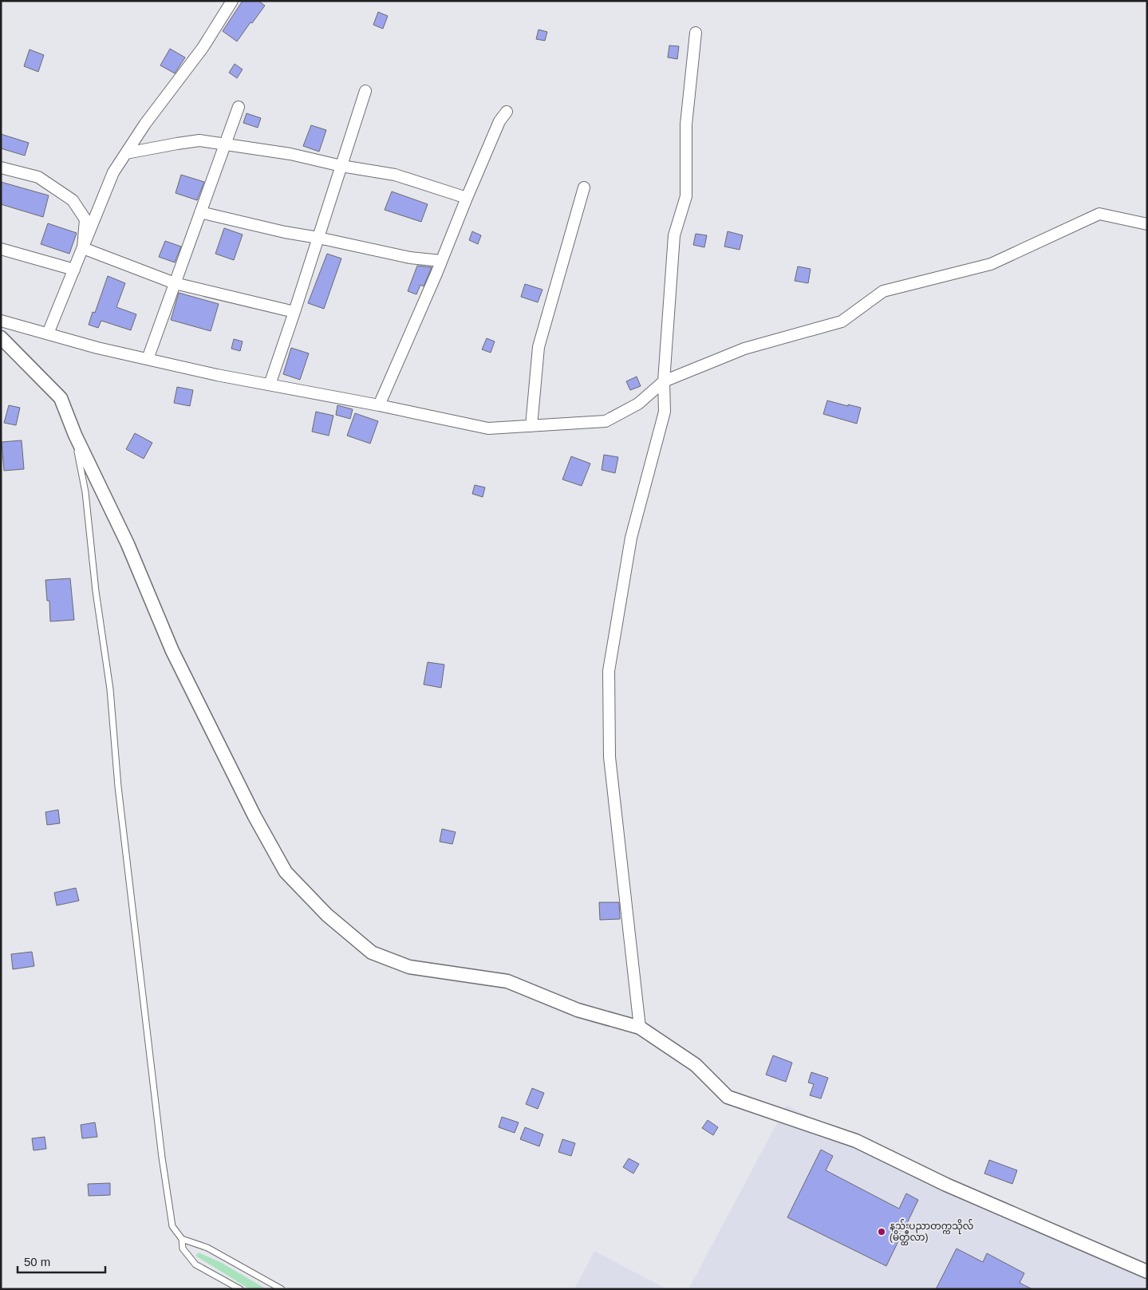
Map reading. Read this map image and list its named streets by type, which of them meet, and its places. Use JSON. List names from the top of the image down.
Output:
{
  "places": ["နည်းပညာတက္ကသိုလ် (မိတ္ထီလာ)"],
  "scale_bar": "50 m"
}
